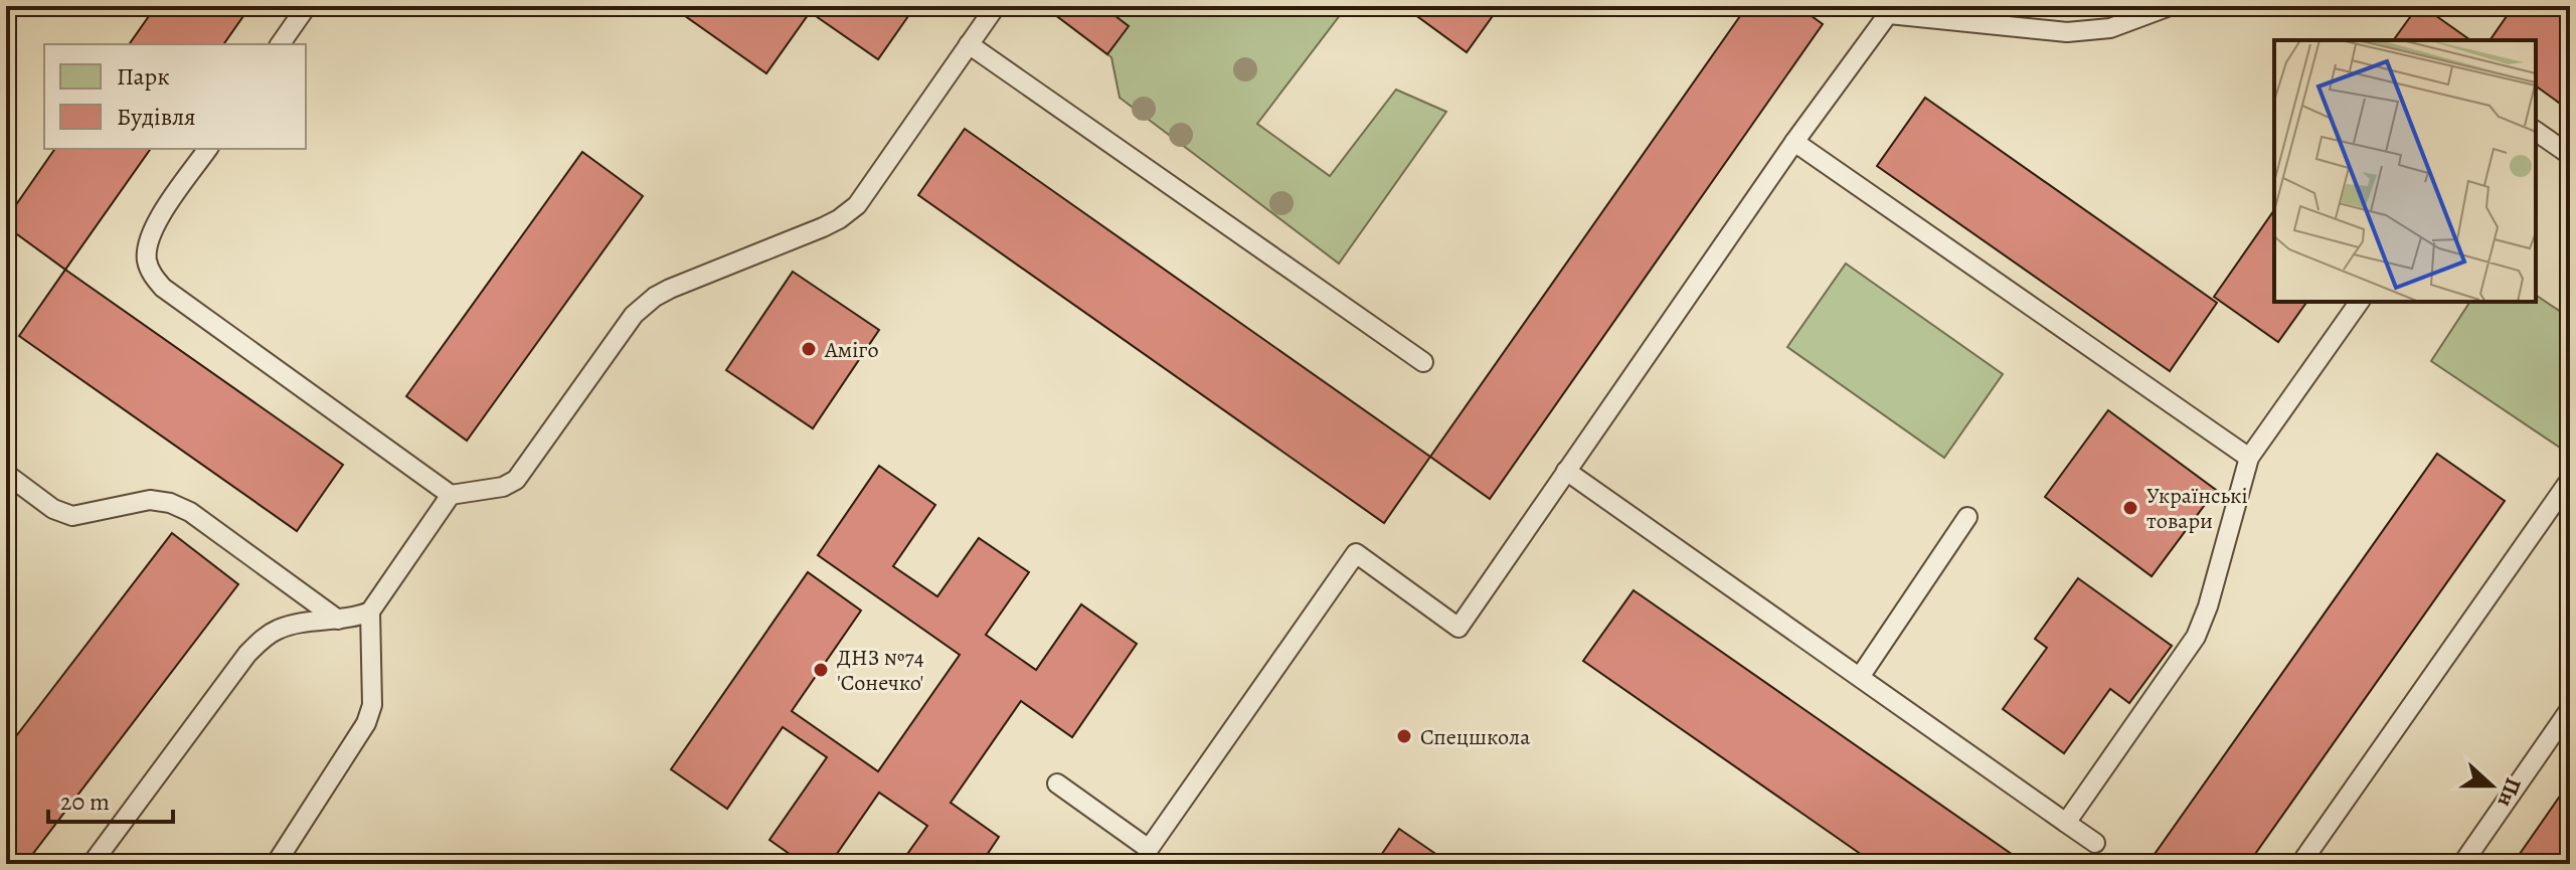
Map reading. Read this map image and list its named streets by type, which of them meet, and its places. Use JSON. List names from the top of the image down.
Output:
{
  "places": [
    "Аміго",
    "Українські товари",
    "ДНЗ №74 'Сонечко'",
    "Спецшкола"
  ],
  "legend": ["Парк", "Будівля"],
  "scale_bar": "20 m",
  "north": "right"
}
